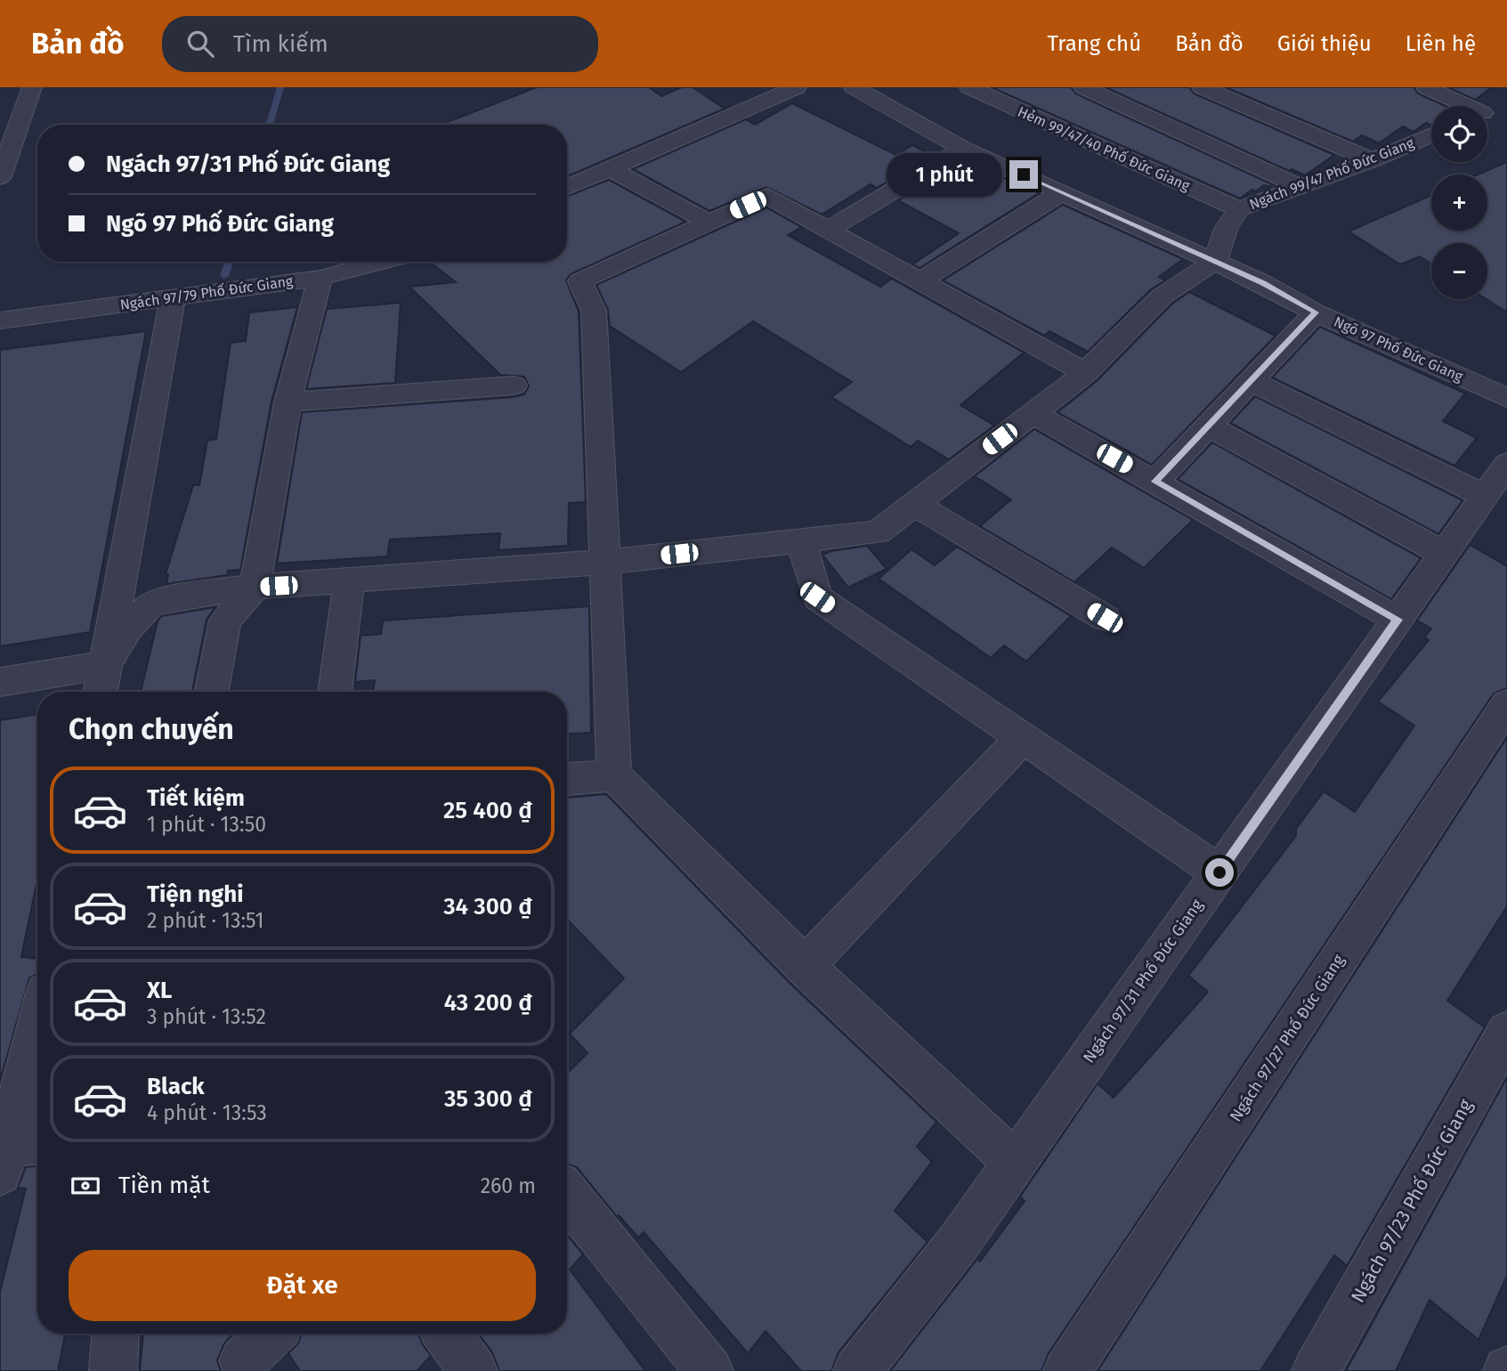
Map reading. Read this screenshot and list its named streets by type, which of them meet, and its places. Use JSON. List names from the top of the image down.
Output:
{
  "streets": {
    "street": [
      "Hẻm 99/47/40 Phố Đức Giang",
      "Ngách 99/47 Phố Đức Giang",
      "Ngách 97/79 Phố Đức Giang",
      "Ngõ 97 Phố Đức Giang",
      "Ngách 97/31 Phố Đức Giang",
      "Ngách 97/27 Phố Đức Giang",
      "Ngách 97/23 Phố Đức Giang"
    ]
  },
  "crossings": [
    ["Hẻm 99/47/40 Phố Đức Giang", "Ngách 99/47 Phố Đức Giang"],
    ["Ngách 99/47 Phố Đức Giang", "Ngõ 97 Phố Đức Giang"]
  ],
  "page": {
    "header": "Bản đồ",
    "search": "Tìm kiếm",
    "nav": [
      "Trang chủ",
      "Bản đồ",
      "Giới thiệu",
      "Liên hệ"
    ],
    "map_buttons": ["+", "−"],
    "banner": ["Ngách 97/31 Phố Đức Giang", "Ngõ 97 Phố Đức Giang"],
    "bubble": "1 phút",
    "heading": "Chọn chuyến",
    "list": [
      {
        "name": "Tiết kiệm",
        "note": "1 phút · 13:50",
        "value": "25 400 ₫"
      },
      {
        "name": "Tiện nghi",
        "note": "2 phút · 13:51",
        "value": "34 300 ₫"
      },
      {
        "name": "XL",
        "note": "3 phút · 13:52",
        "value": "43 200 ₫"
      },
      {
        "name": "Black",
        "note": "4 phút · 13:53",
        "value": "35 300 ₫"
      }
    ],
    "pay": ["Tiền mặt", "260 m"],
    "buttons": "Đặt xe"
  }
}
